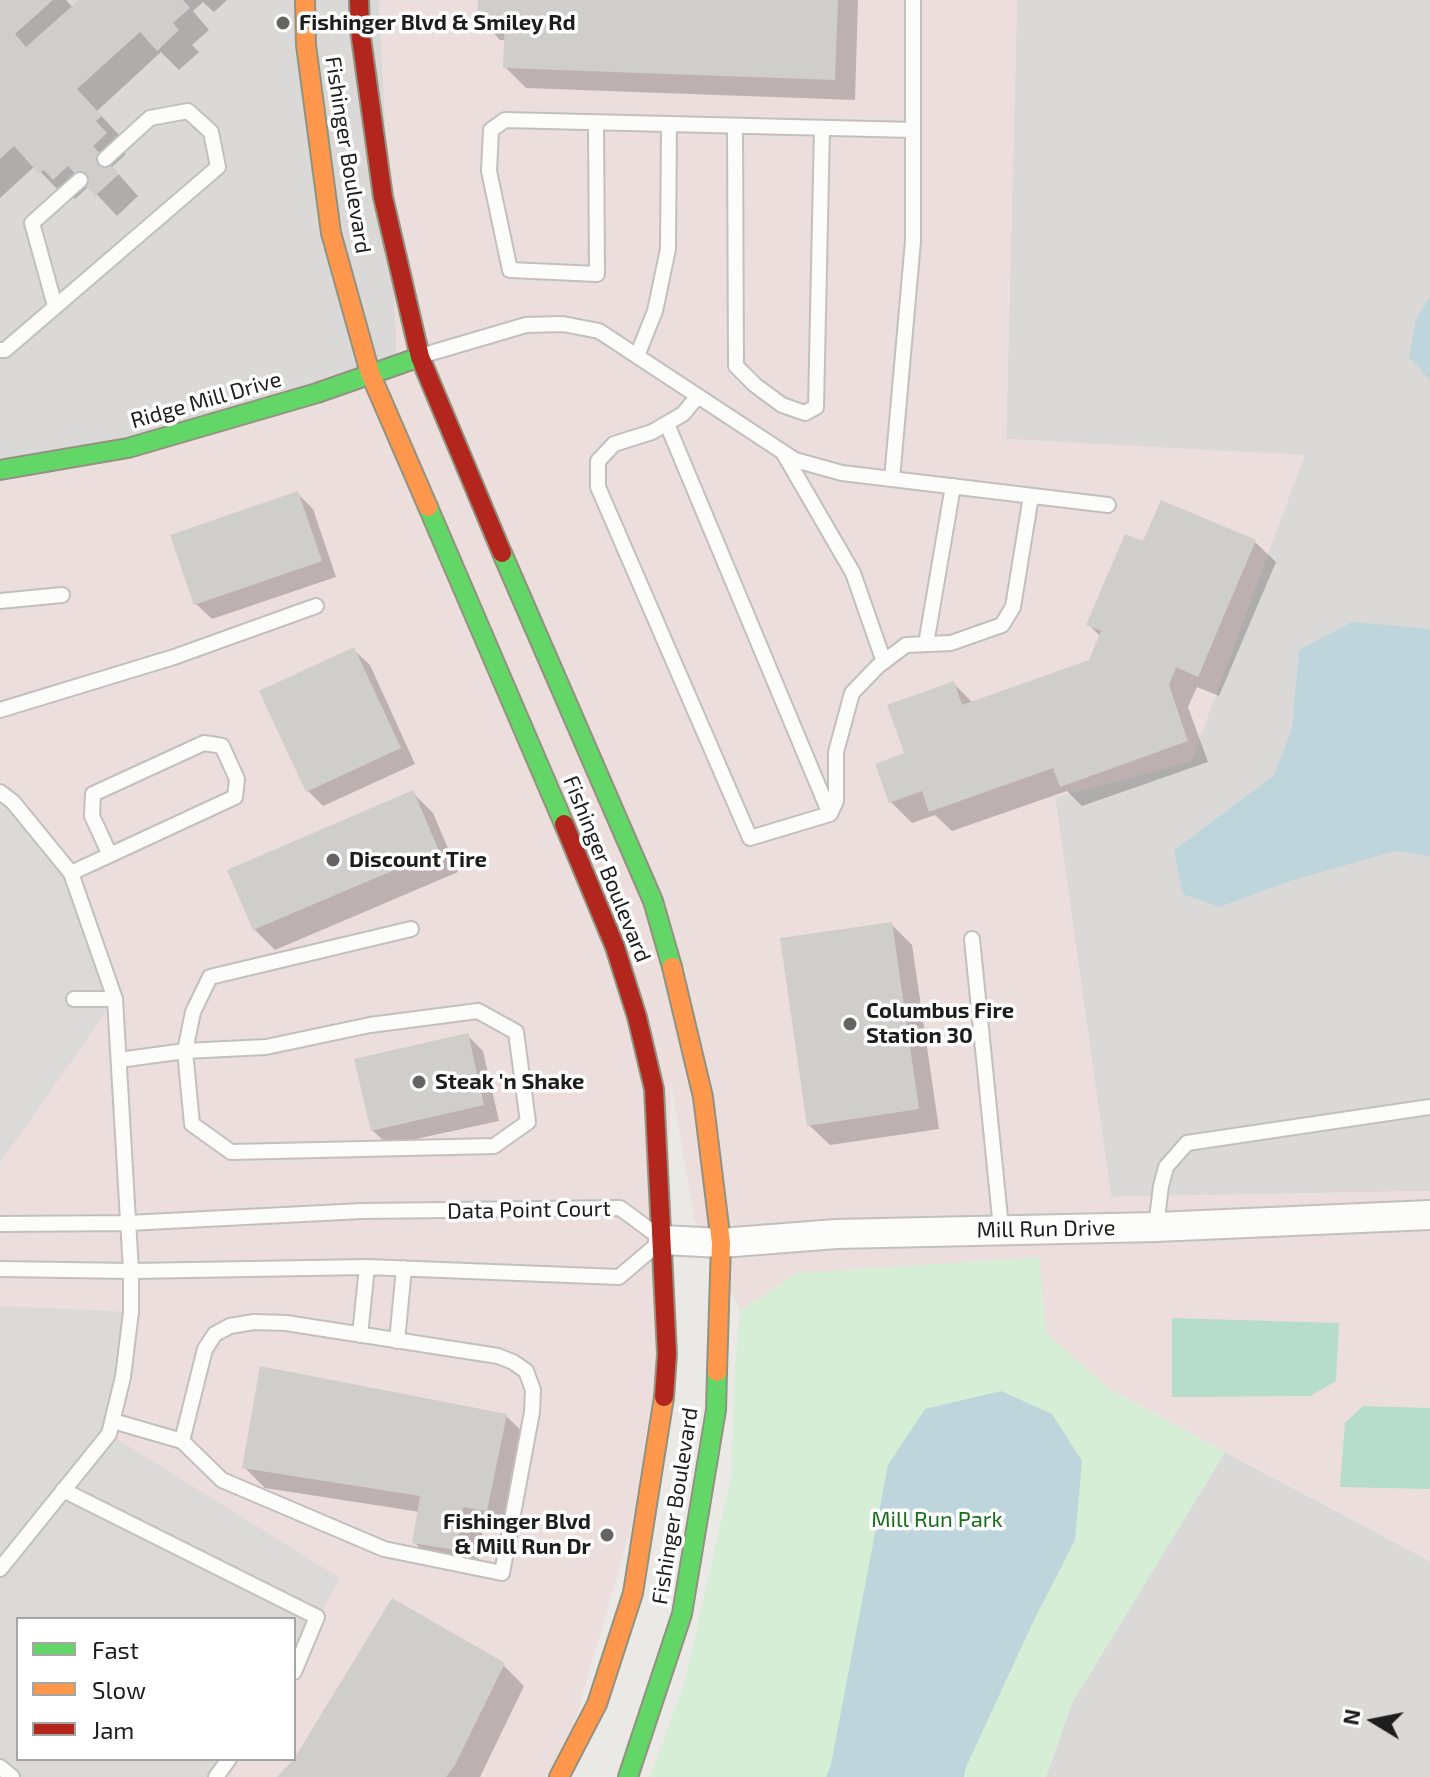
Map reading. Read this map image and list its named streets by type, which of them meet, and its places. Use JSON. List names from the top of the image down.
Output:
{
  "streets": {
    "main road": ["Fishinger Boulevard", "Ridge Mill Drive"],
    "street": ["Mill Run Drive"],
    "lane": ["Data Point Court"]
  },
  "crossings": [
    ["Fishinger Boulevard", "Ridge Mill Drive"],
    ["Fishinger Boulevard", "Data Point Court"],
    ["Fishinger Boulevard", "Mill Run Drive"],
    ["Data Point Court", "Mill Run Drive"]
  ],
  "parks": ["Mill Run Park"],
  "places": [
    "Fishinger Blvd & Smiley Rd",
    "Discount Tire",
    "Columbus Fire Station 30",
    "Steak 'n Shake",
    "Fishinger Blvd & Mill Run Dr"
  ],
  "legend": ["Fast", "Slow", "Jam"],
  "north": "left"
}
